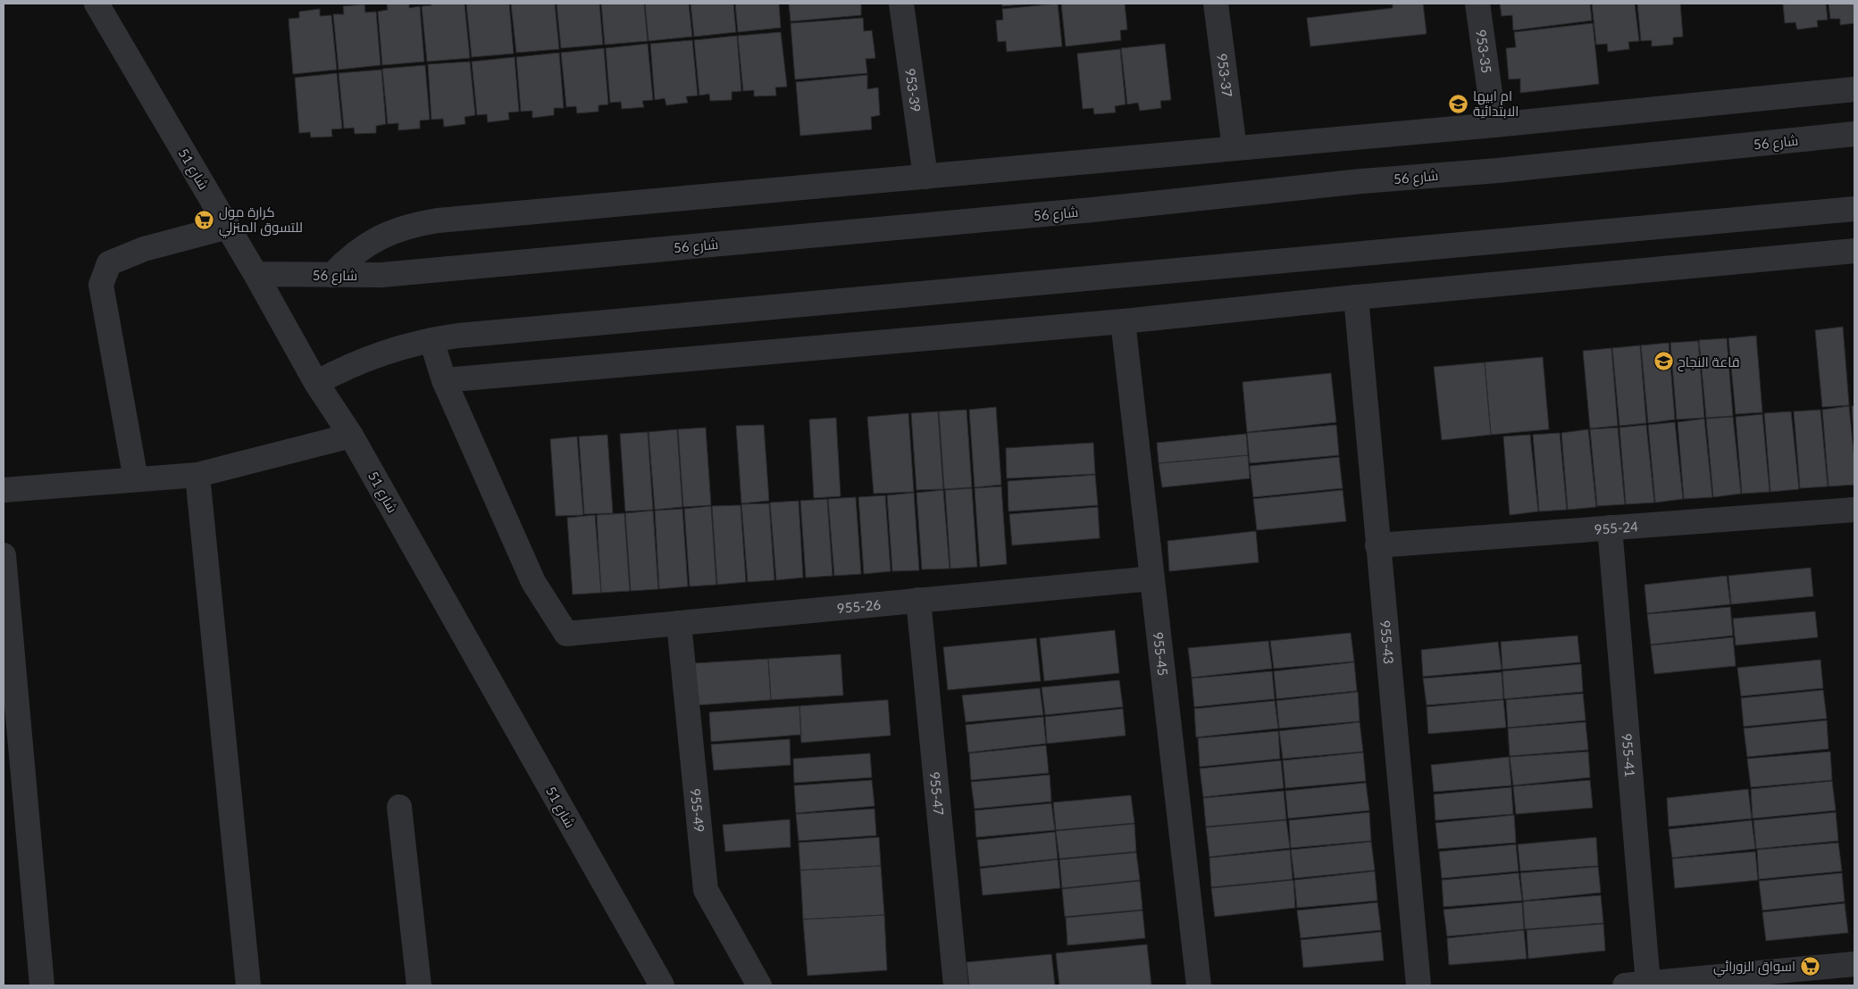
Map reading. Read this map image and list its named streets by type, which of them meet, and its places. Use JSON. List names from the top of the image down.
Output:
{
  "streets": {
    "street": [
      "953-35",
      "953-37",
      "953-39",
      "شارع 56",
      "شارع 51",
      "955-24",
      "955-26",
      "955-43",
      "955-45",
      "955-41",
      "955-47",
      "955-49"
    ]
  },
  "crossings": [
    ["شارع 56", "شارع 51"],
    ["955-24", "955-43"],
    ["955-24", "955-41"],
    ["955-26", "955-45"],
    ["955-26", "955-47"],
    ["955-26", "955-49"]
  ],
  "places": {
    "school or university": ["ام ابيها الابتدائية", "قاعة النجاح"],
    "supermarket": ["كرارة مول للتسوق المنزلي", "اسواق الزورائي"]
  }
}
